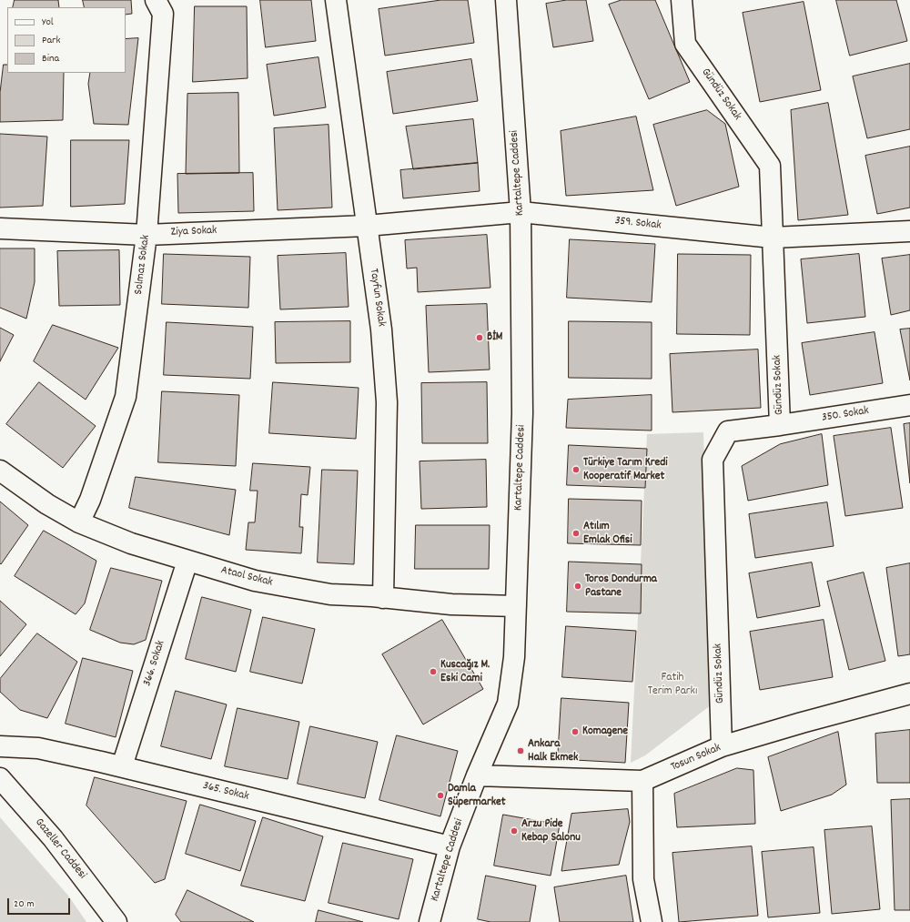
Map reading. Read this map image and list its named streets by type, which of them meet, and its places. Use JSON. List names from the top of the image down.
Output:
{
  "streets": {
    "street": [
      "Gündüz Sokak",
      "Kartaltepe Caddesi",
      "359. Sokak",
      "Ziya Sokak",
      "Solmaz Sokak",
      "Tayfun Sokak",
      "350. Sokak",
      "Ataol Sokak",
      "366. Sokak",
      "Tosun Sokak",
      "365. Sokak",
      "Gazeller Caddesi"
    ]
  },
  "crossings": [
    ["Gündüz Sokak", "359. Sokak"],
    ["Gündüz Sokak", "350. Sokak"],
    ["Gündüz Sokak", "Tosun Sokak"],
    ["Kartaltepe Caddesi", "359. Sokak"],
    ["Kartaltepe Caddesi", "Ataol Sokak"],
    ["Kartaltepe Caddesi", "Tosun Sokak"],
    ["Kartaltepe Caddesi", "365. Sokak"],
    ["359. Sokak", "Ziya Sokak"],
    ["359. Sokak", "Tayfun Sokak"],
    ["Ziya Sokak", "Solmaz Sokak"],
    ["Ziya Sokak", "Tayfun Sokak"],
    ["Solmaz Sokak", "Ataol Sokak"],
    ["Tayfun Sokak", "Ataol Sokak"],
    ["Ataol Sokak", "366. Sokak"],
    ["366. Sokak", "365. Sokak"]
  ],
  "parks": ["Fatih Terim Parkı"],
  "places": [
    "BİM",
    "Türkiye Tarım Kredi Kooperatif Market",
    "Atılım Emlak Ofisi",
    "Toros Dondurma Pastane",
    "Kuscağız M. Eski Cami",
    "Komagene",
    "Ankara Halk Ekmek",
    "Damla Süpermarket",
    "Arzu Pide Kebap Salonu"
  ],
  "legend": ["Yol", "Park", "Bina"],
  "scale_bar": "20 m"
}
